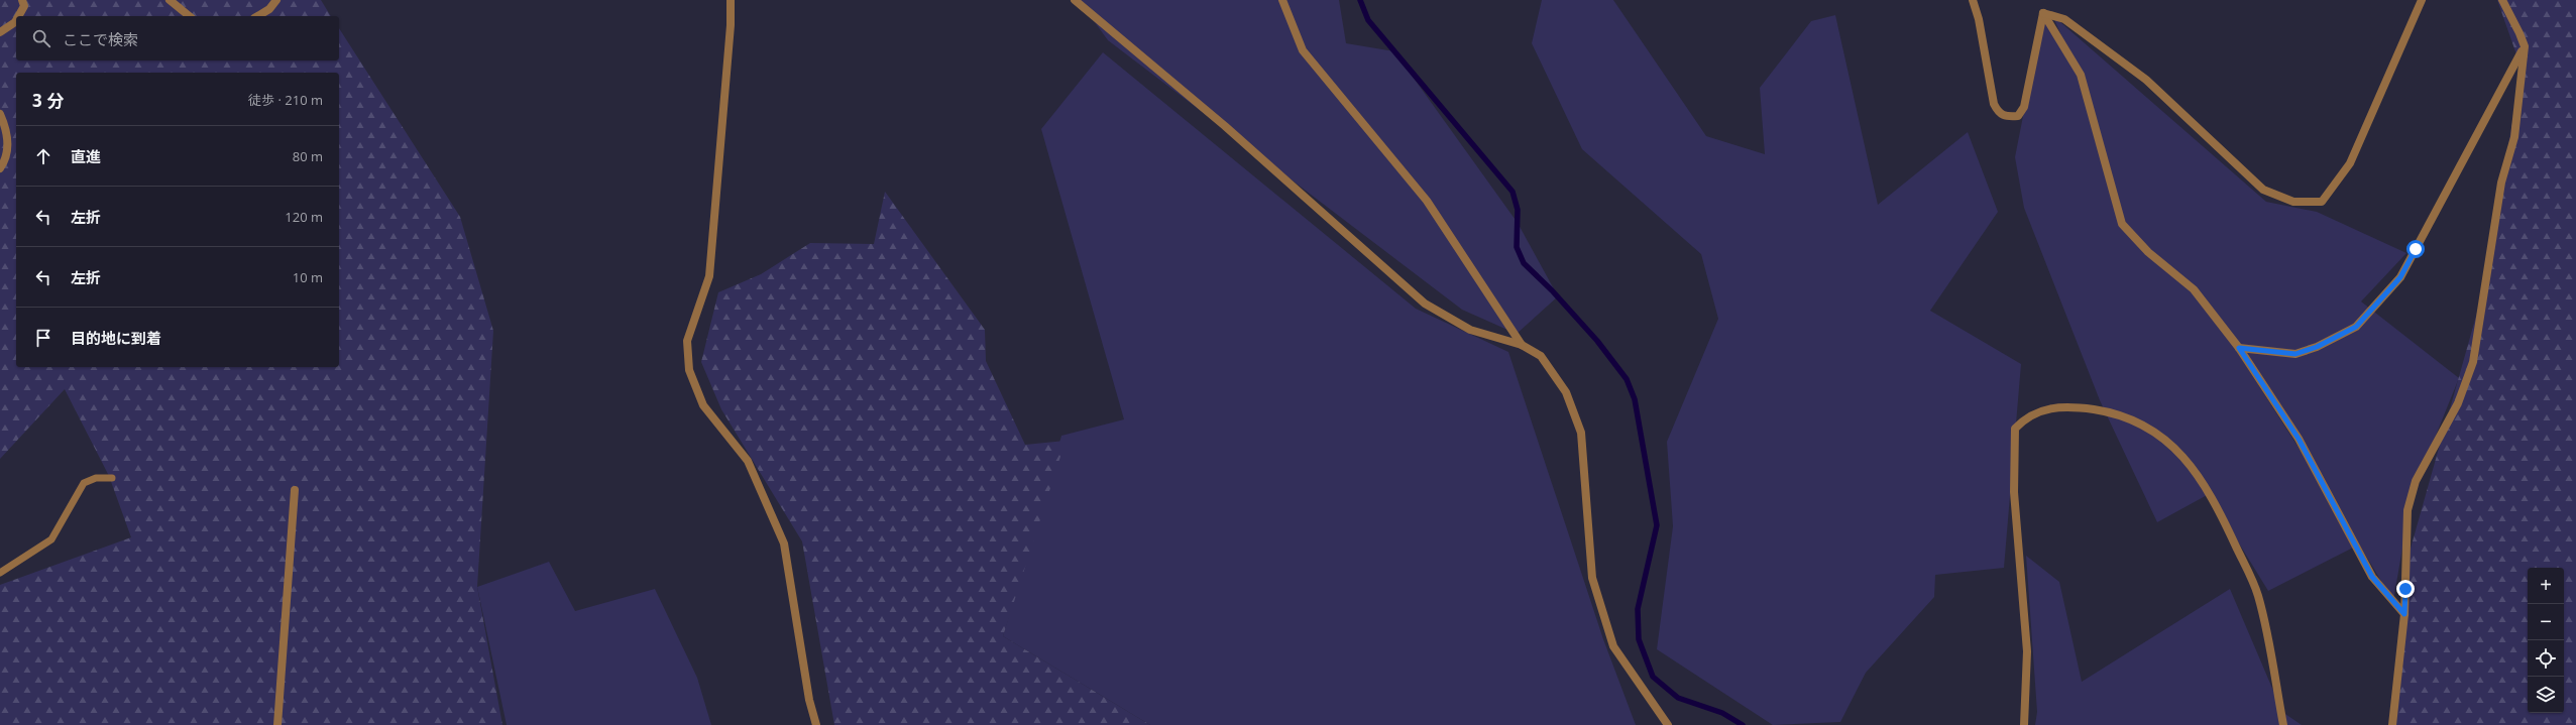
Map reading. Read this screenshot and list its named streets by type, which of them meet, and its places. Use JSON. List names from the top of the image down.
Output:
{
  "page": {
    "search": "ここで検索",
    "heading": ["3 分", "徒歩 · 210 m"],
    "list": [
      ["直進", "80 m"],
      ["左折", "120 m"],
      ["左折", "10 m"],
      "目的地に到着"
    ],
    "map_buttons": ["+", "−"]
  }
}
